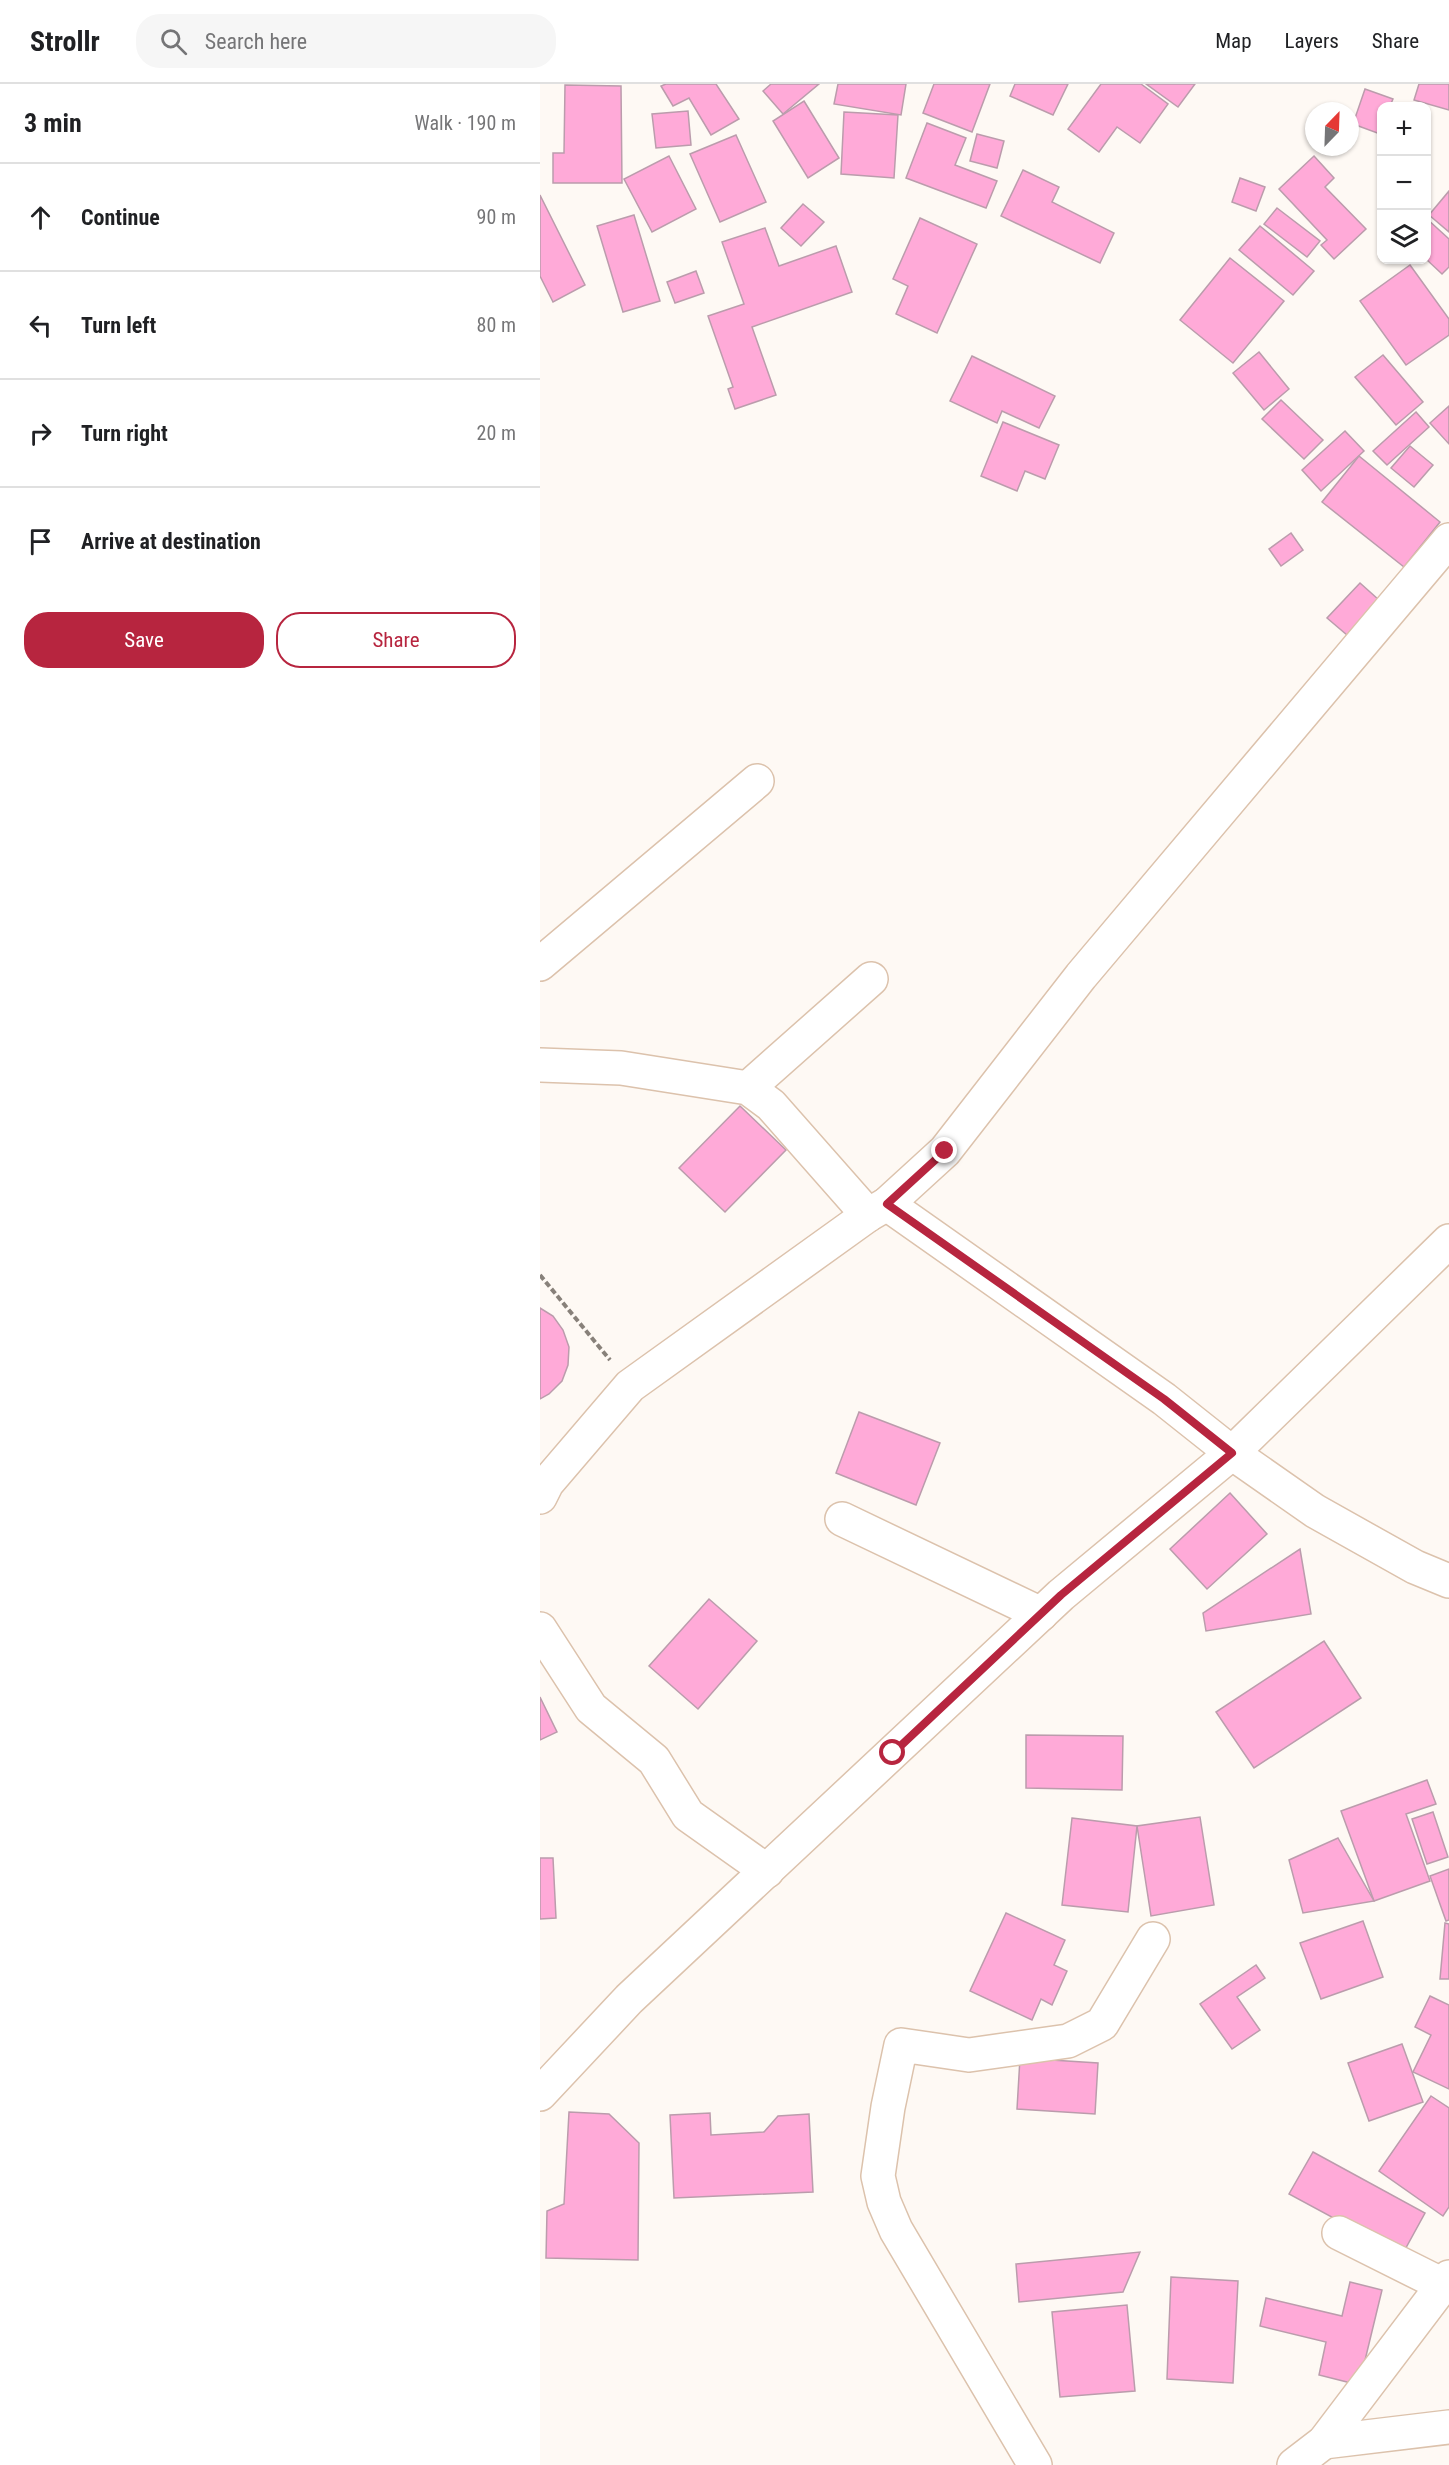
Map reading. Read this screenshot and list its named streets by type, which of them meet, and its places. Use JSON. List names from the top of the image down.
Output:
{
  "north": "top right",
  "page": {
    "header": "Strollr",
    "search": "Search here",
    "nav": ["Map", "Layers", "Share"],
    "heading": ["3 min", "Walk · 190 m"],
    "map_buttons": ["+", "−"],
    "list": [
      ["Continue", "90 m"],
      ["Turn left", "80 m"],
      ["Turn right", "20 m"],
      "Arrive at destination"
    ],
    "buttons": ["Save", "Share"]
  }
}
